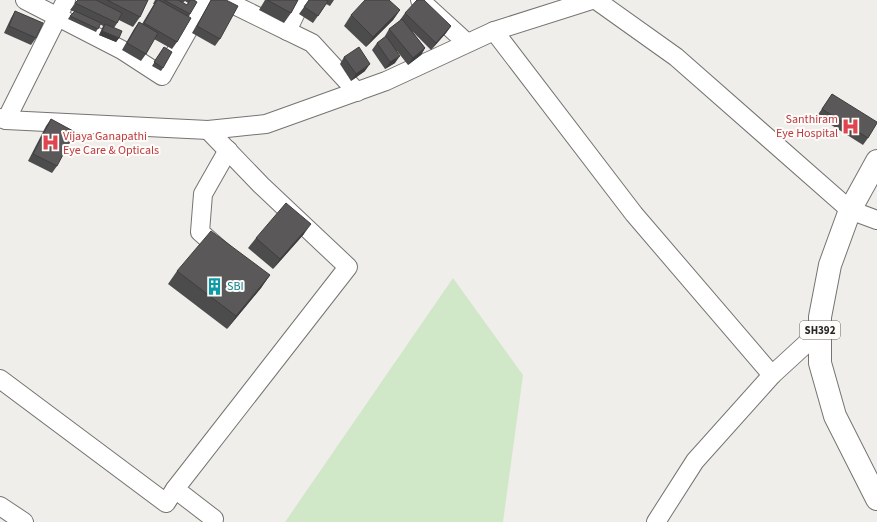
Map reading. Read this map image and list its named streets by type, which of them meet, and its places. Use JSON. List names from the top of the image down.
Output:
{
  "streets": {
    "main road": ["SH392"]
  },
  "places": {
    "hospital": ["Santhiram Eye Hospital", "Vijaya Ganapathi Eye Care & Opticals"],
    "building": ["SBI"]
  }
}
